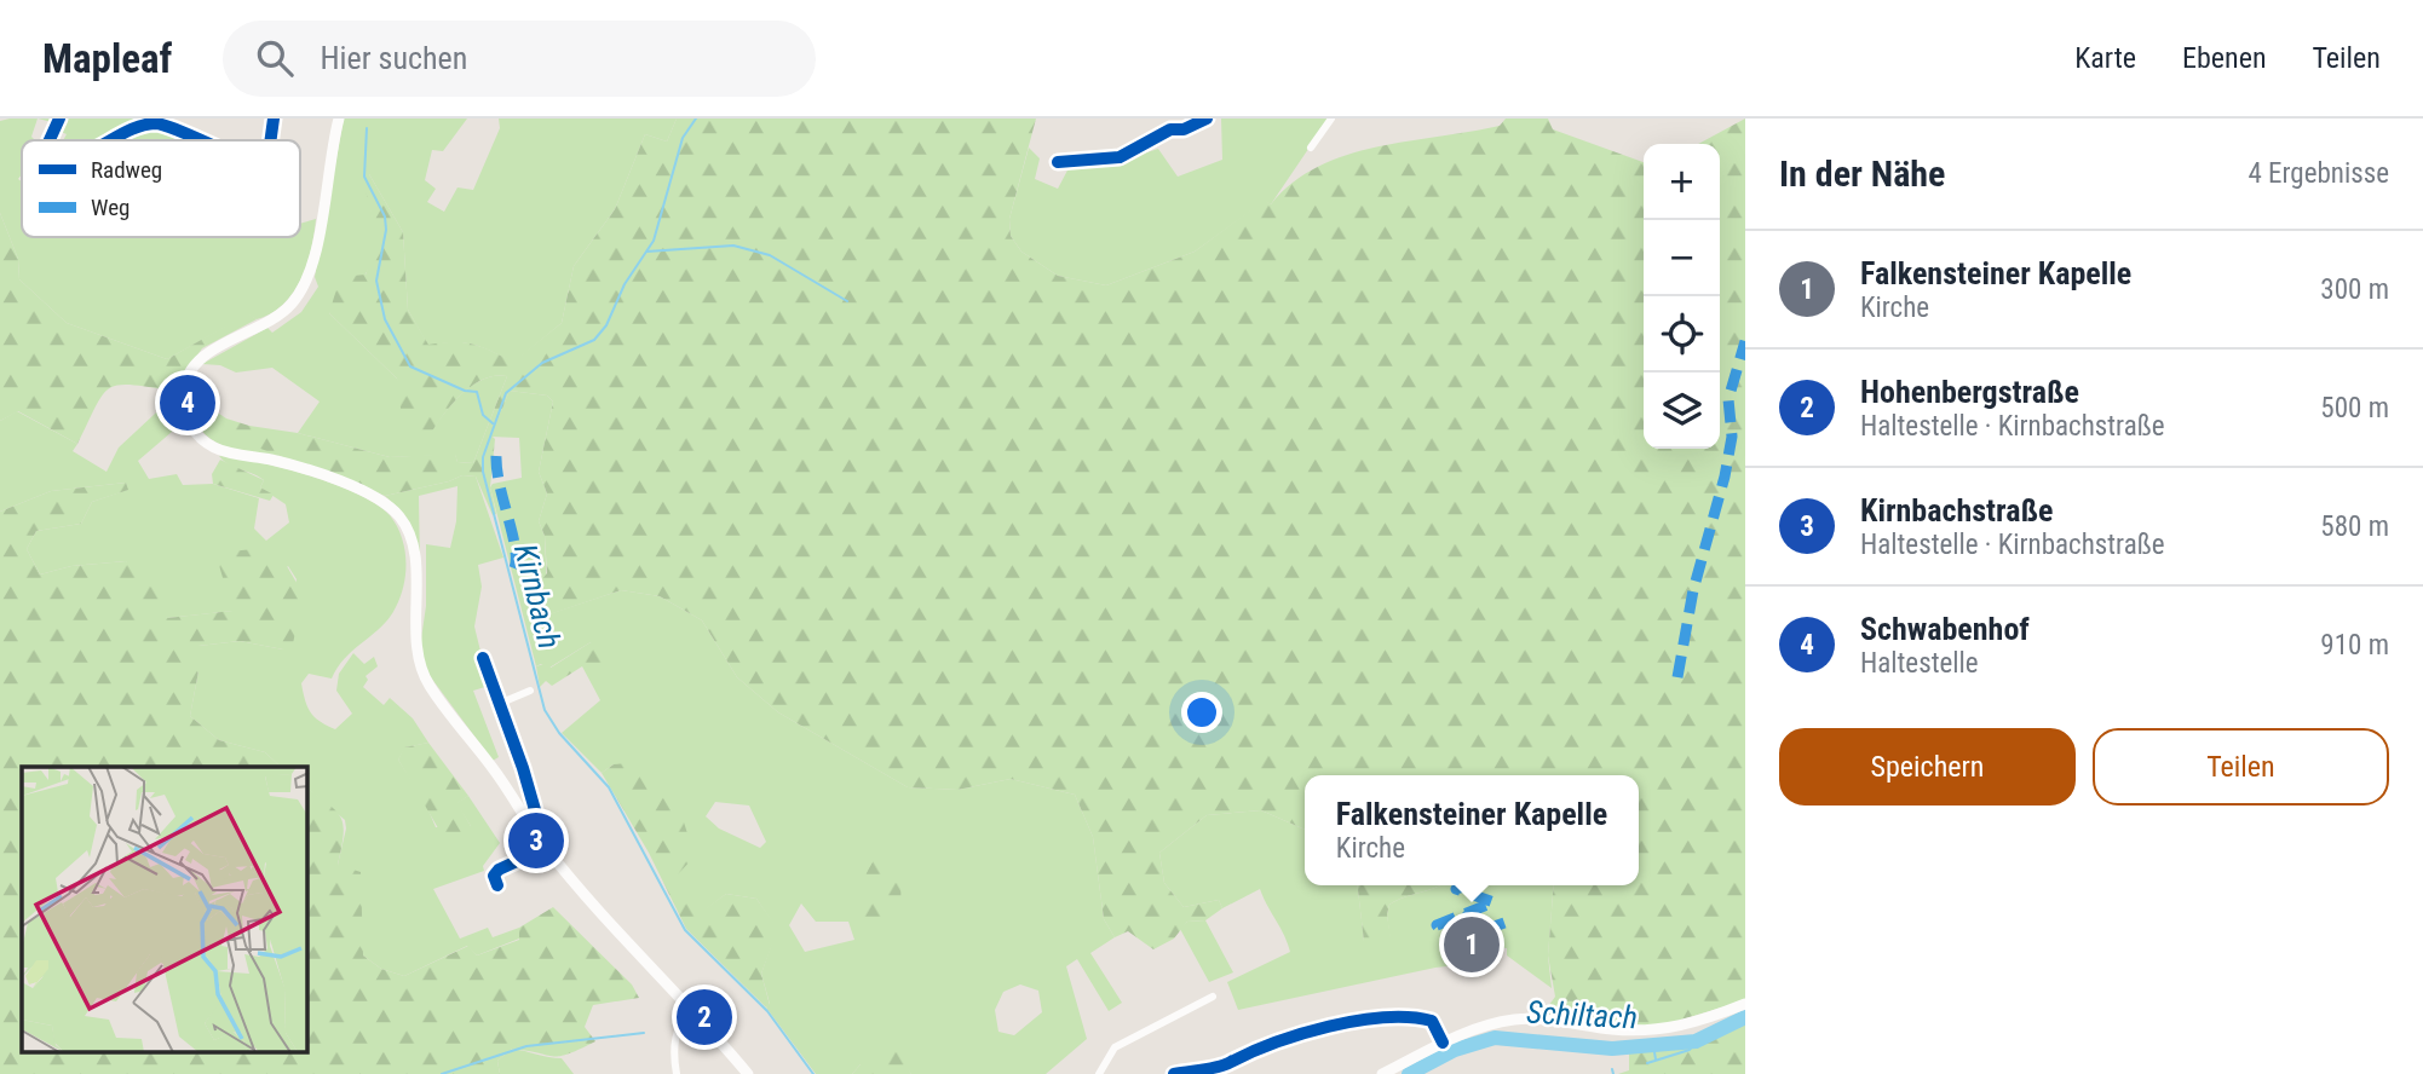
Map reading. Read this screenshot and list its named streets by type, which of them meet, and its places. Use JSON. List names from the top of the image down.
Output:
{
  "water": ["Kirnbach", "Schiltach"],
  "legend": ["Radweg", "Weg"],
  "page": {
    "header": "Mapleaf",
    "search": "Hier suchen",
    "nav": ["Karte", "Ebenen", "Teilen"],
    "heading": ["In der Nähe", "4 Ergebnisse"],
    "map_buttons": ["+", "−"],
    "list": [
      {
        "mark": "1",
        "name": "Falkensteiner Kapelle",
        "note": "Kirche",
        "value": "300 m"
      },
      {
        "mark": "2",
        "name": "Hohenbergstraße",
        "note": "Haltestelle · Kirnbachstraße",
        "value": "500 m"
      },
      {
        "mark": "3",
        "name": "Kirnbachstraße",
        "note": "Haltestelle · Kirnbachstraße",
        "value": "580 m"
      },
      {
        "mark": "4",
        "name": "Schwabenhof",
        "note": "Haltestelle",
        "value": "910 m"
      }
    ],
    "pins": [
      "4",
      "3",
      "1",
      "2"
    ],
    "buttons": ["Speichern", "Teilen"],
    "popup": ["Falkensteiner Kapelle", "Kirche"]
  }
}
